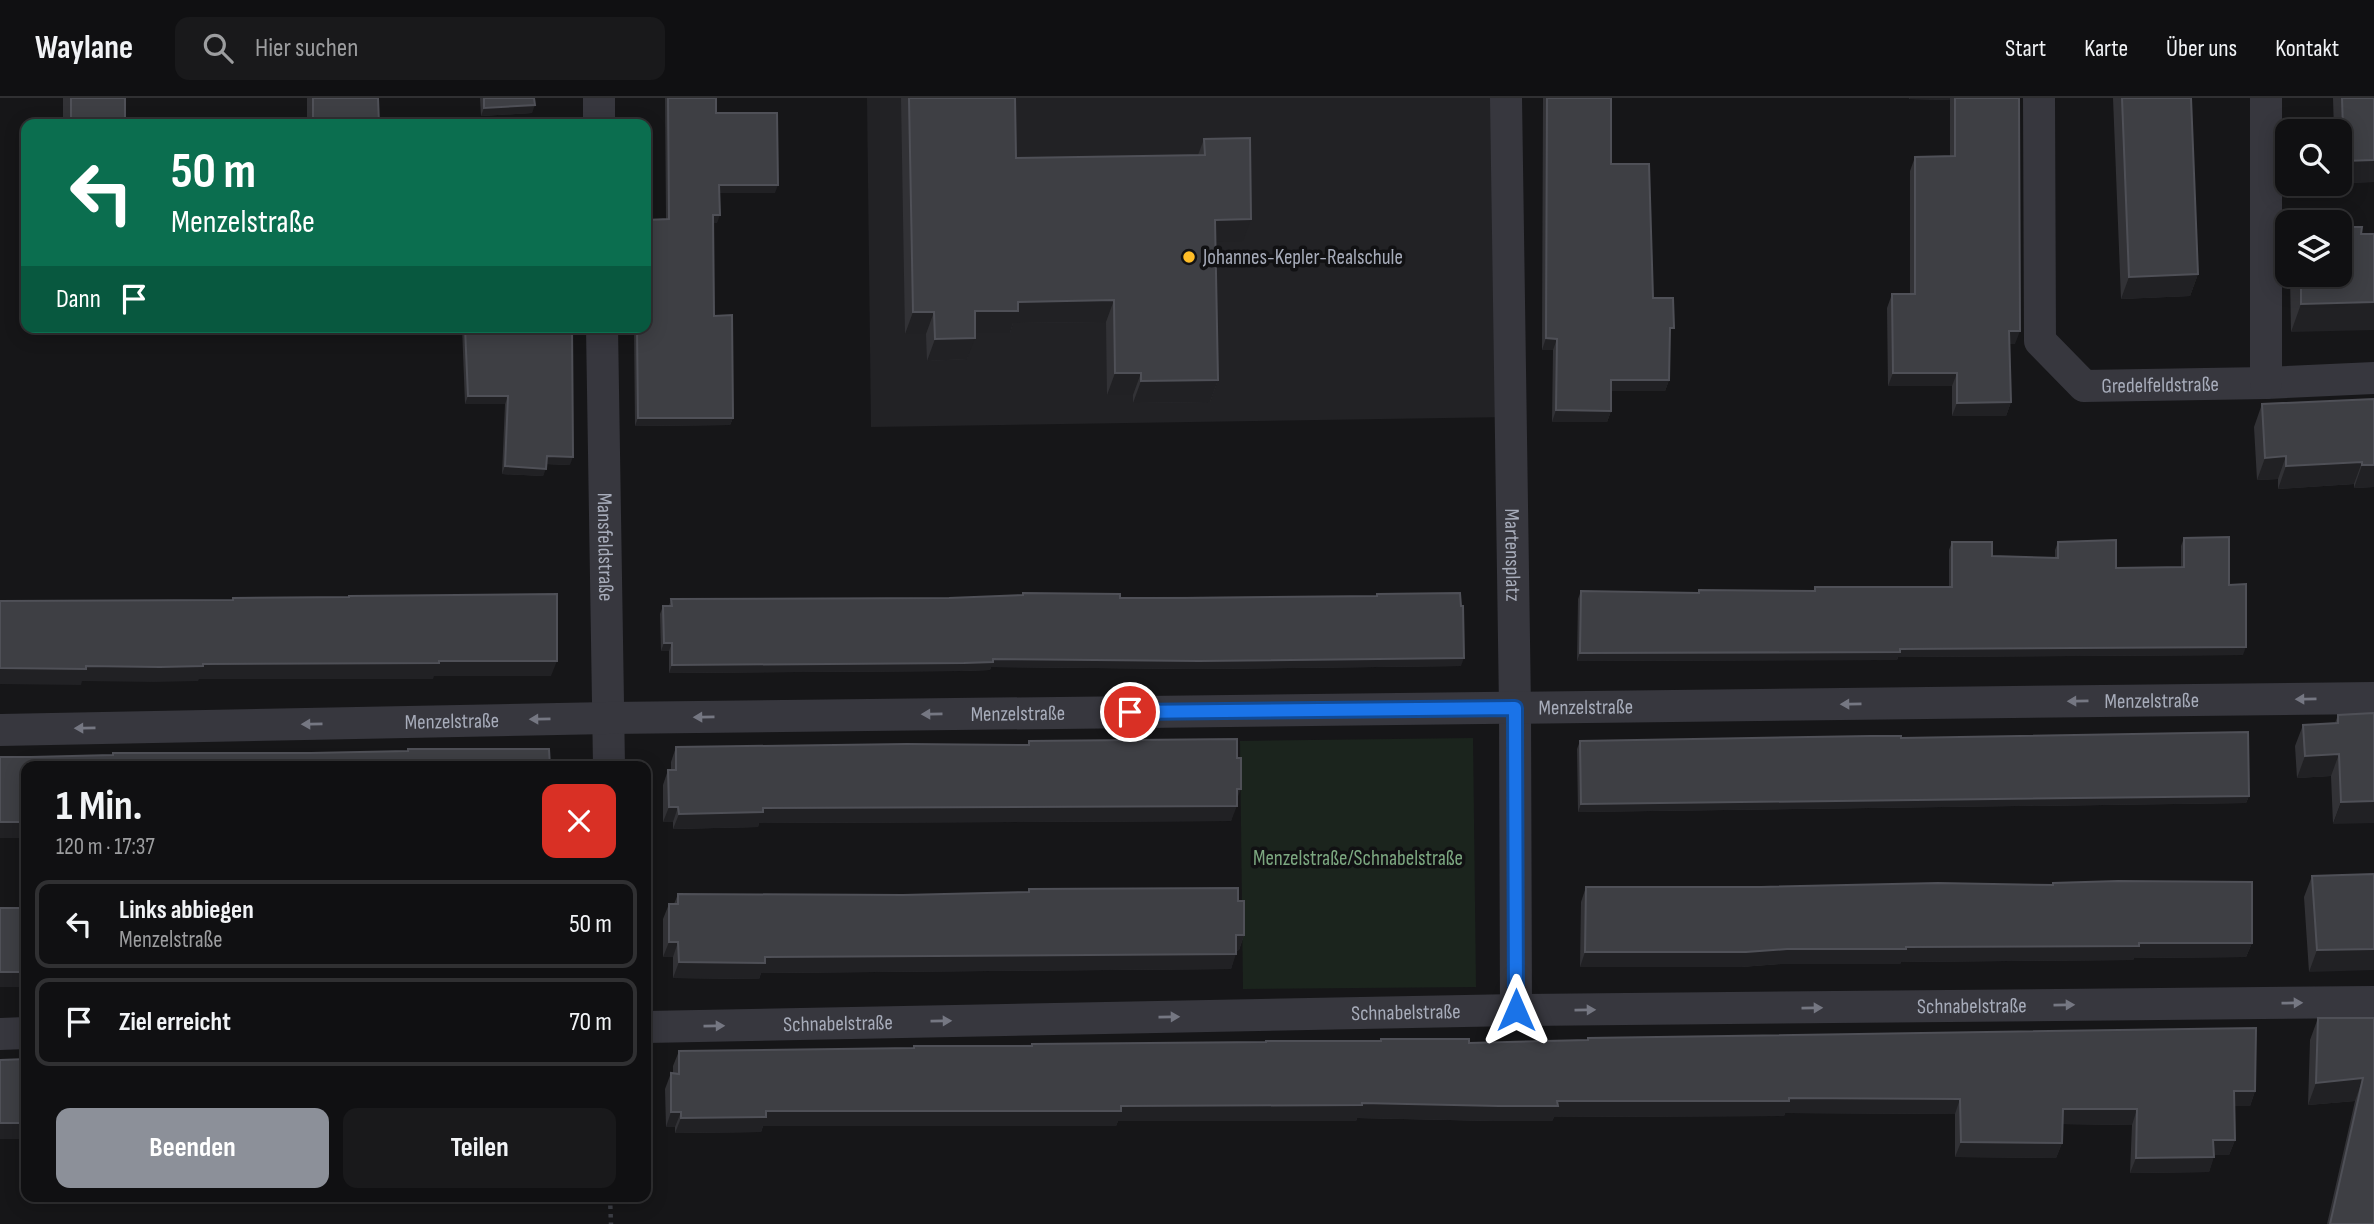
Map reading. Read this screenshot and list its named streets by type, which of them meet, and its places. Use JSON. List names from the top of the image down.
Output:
{
  "streets": {
    "street": [
      "Gredelfeldstraße",
      "Mansfeldstraße",
      "Martensplatz",
      "Menzelstraße",
      "Schnabelstraße"
    ]
  },
  "crossings": [
    ["Mansfeldstraße", "Menzelstraße"],
    ["Martensplatz", "Menzelstraße"],
    ["Martensplatz", "Schnabelstraße"]
  ],
  "one_way": ["Menzelstraße", "Schnabelstraße"],
  "parks": ["Menzelstraße/Schnabelstraße"],
  "places": ["Johannes-Kepler-Realschule"],
  "page": {
    "header": "Waylane",
    "search": "Hier suchen",
    "nav": [
      "Start",
      "Karte",
      "Über uns",
      "Kontakt"
    ],
    "turn": ["50 m", "Menzelstraße"],
    "then": "Dann",
    "heading": ["1 Min.", "120 m · 17:37"],
    "list": [
      {
        "name": "Links abbiegen",
        "note": "Menzelstraße",
        "value": "50 m"
      },
      {
        "name": "Ziel erreicht",
        "value": "70 m"
      }
    ],
    "buttons": ["Beenden", "Teilen"]
  }
}
